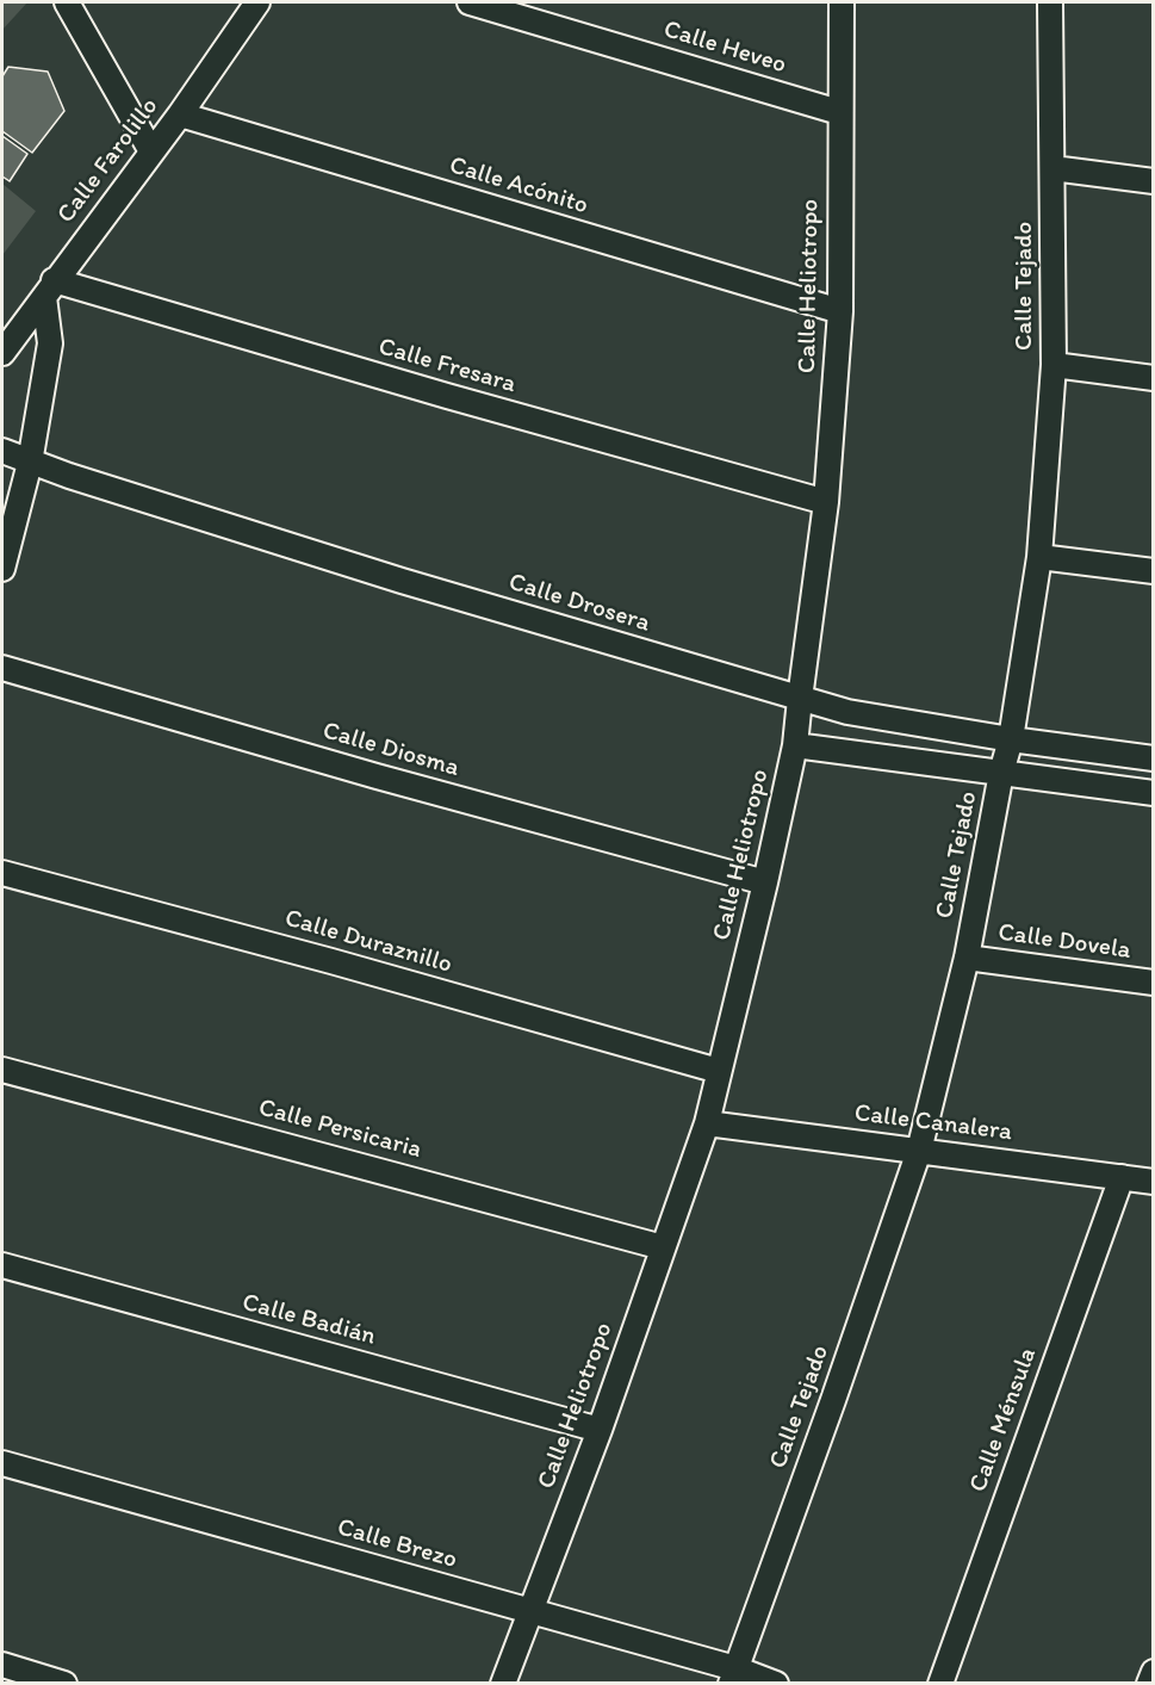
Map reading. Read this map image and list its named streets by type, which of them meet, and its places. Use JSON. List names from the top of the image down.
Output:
{
  "streets": {
    "street": [
      "Calle Heveo",
      "Calle Farolillo",
      "Calle Acónito",
      "Calle Heliotropo",
      "Calle Tejado",
      "Calle Fresara",
      "Calle Drosera",
      "Calle Diosma",
      "Calle Duraznillo",
      "Calle Dovela",
      "Calle Canalera",
      "Calle Persicaria",
      "Calle Badián",
      "Calle Ménsula",
      "Calle Brezo"
    ]
  },
  "crossings": [
    ["Calle Heveo", "Calle Heliotropo"],
    ["Calle Farolillo", "Calle Acónito"],
    ["Calle Farolillo", "Calle Fresara"],
    ["Calle Acónito", "Calle Heliotropo"],
    ["Calle Heliotropo", "Calle Fresara"],
    ["Calle Heliotropo", "Calle Drosera"],
    ["Calle Heliotropo", "Calle Diosma"],
    ["Calle Heliotropo", "Calle Duraznillo"],
    ["Calle Heliotropo", "Calle Canalera"],
    ["Calle Heliotropo", "Calle Persicaria"],
    ["Calle Heliotropo", "Calle Badián"],
    ["Calle Heliotropo", "Calle Brezo"],
    ["Calle Tejado", "Calle Drosera"],
    ["Calle Tejado", "Calle Dovela"],
    ["Calle Tejado", "Calle Canalera"],
    ["Calle Tejado", "Calle Brezo"],
    ["Calle Canalera", "Calle Ménsula"]
  ]
}
